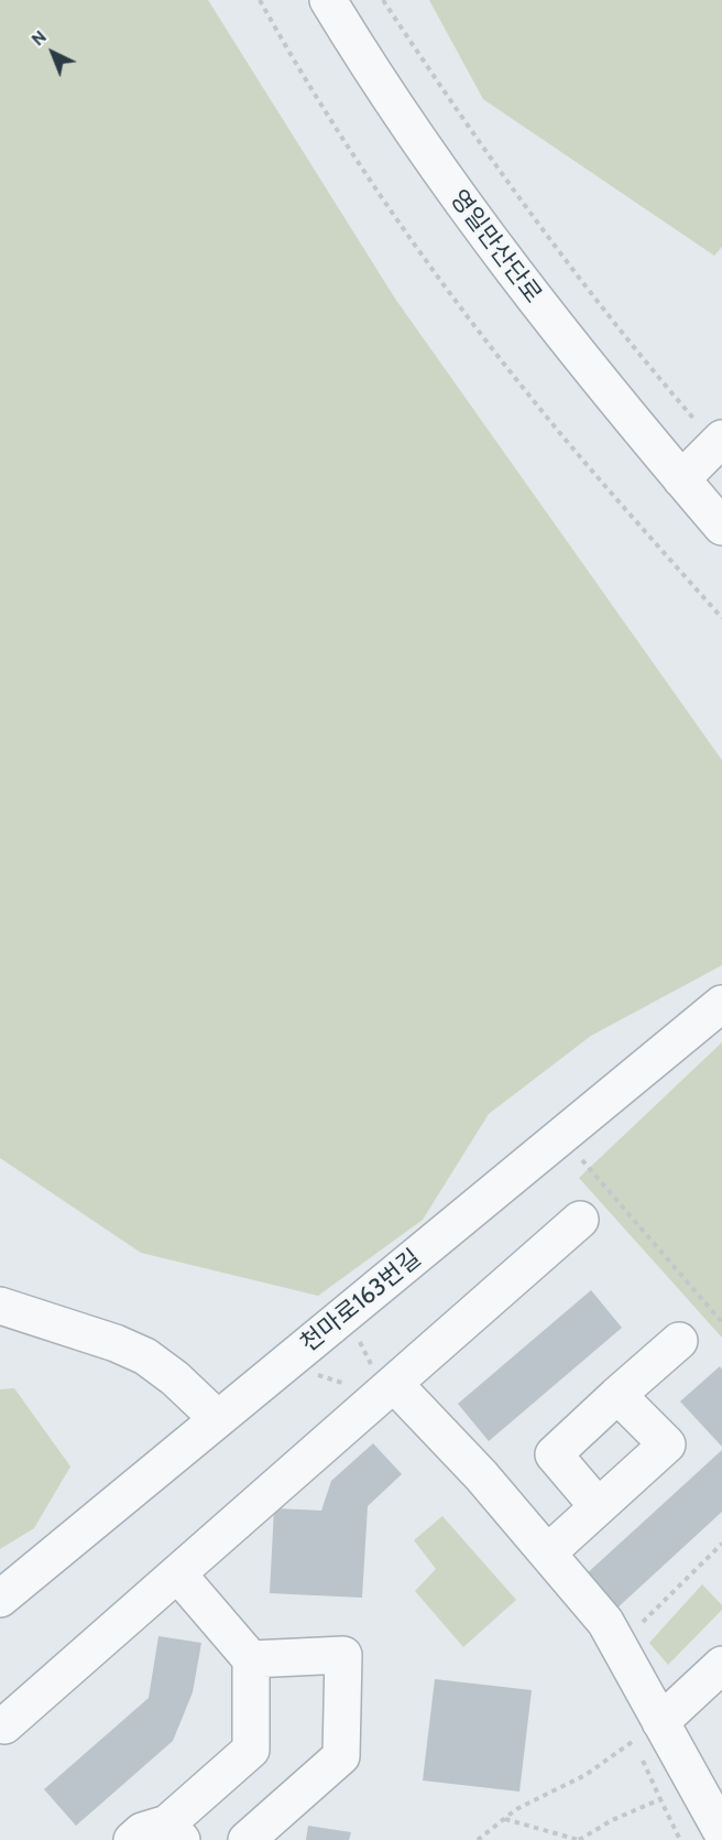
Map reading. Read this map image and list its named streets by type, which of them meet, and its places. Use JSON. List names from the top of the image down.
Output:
{
  "streets": {
    "street": ["영일만산단로", "천마로163번길"]
  },
  "north": "top left"
}
